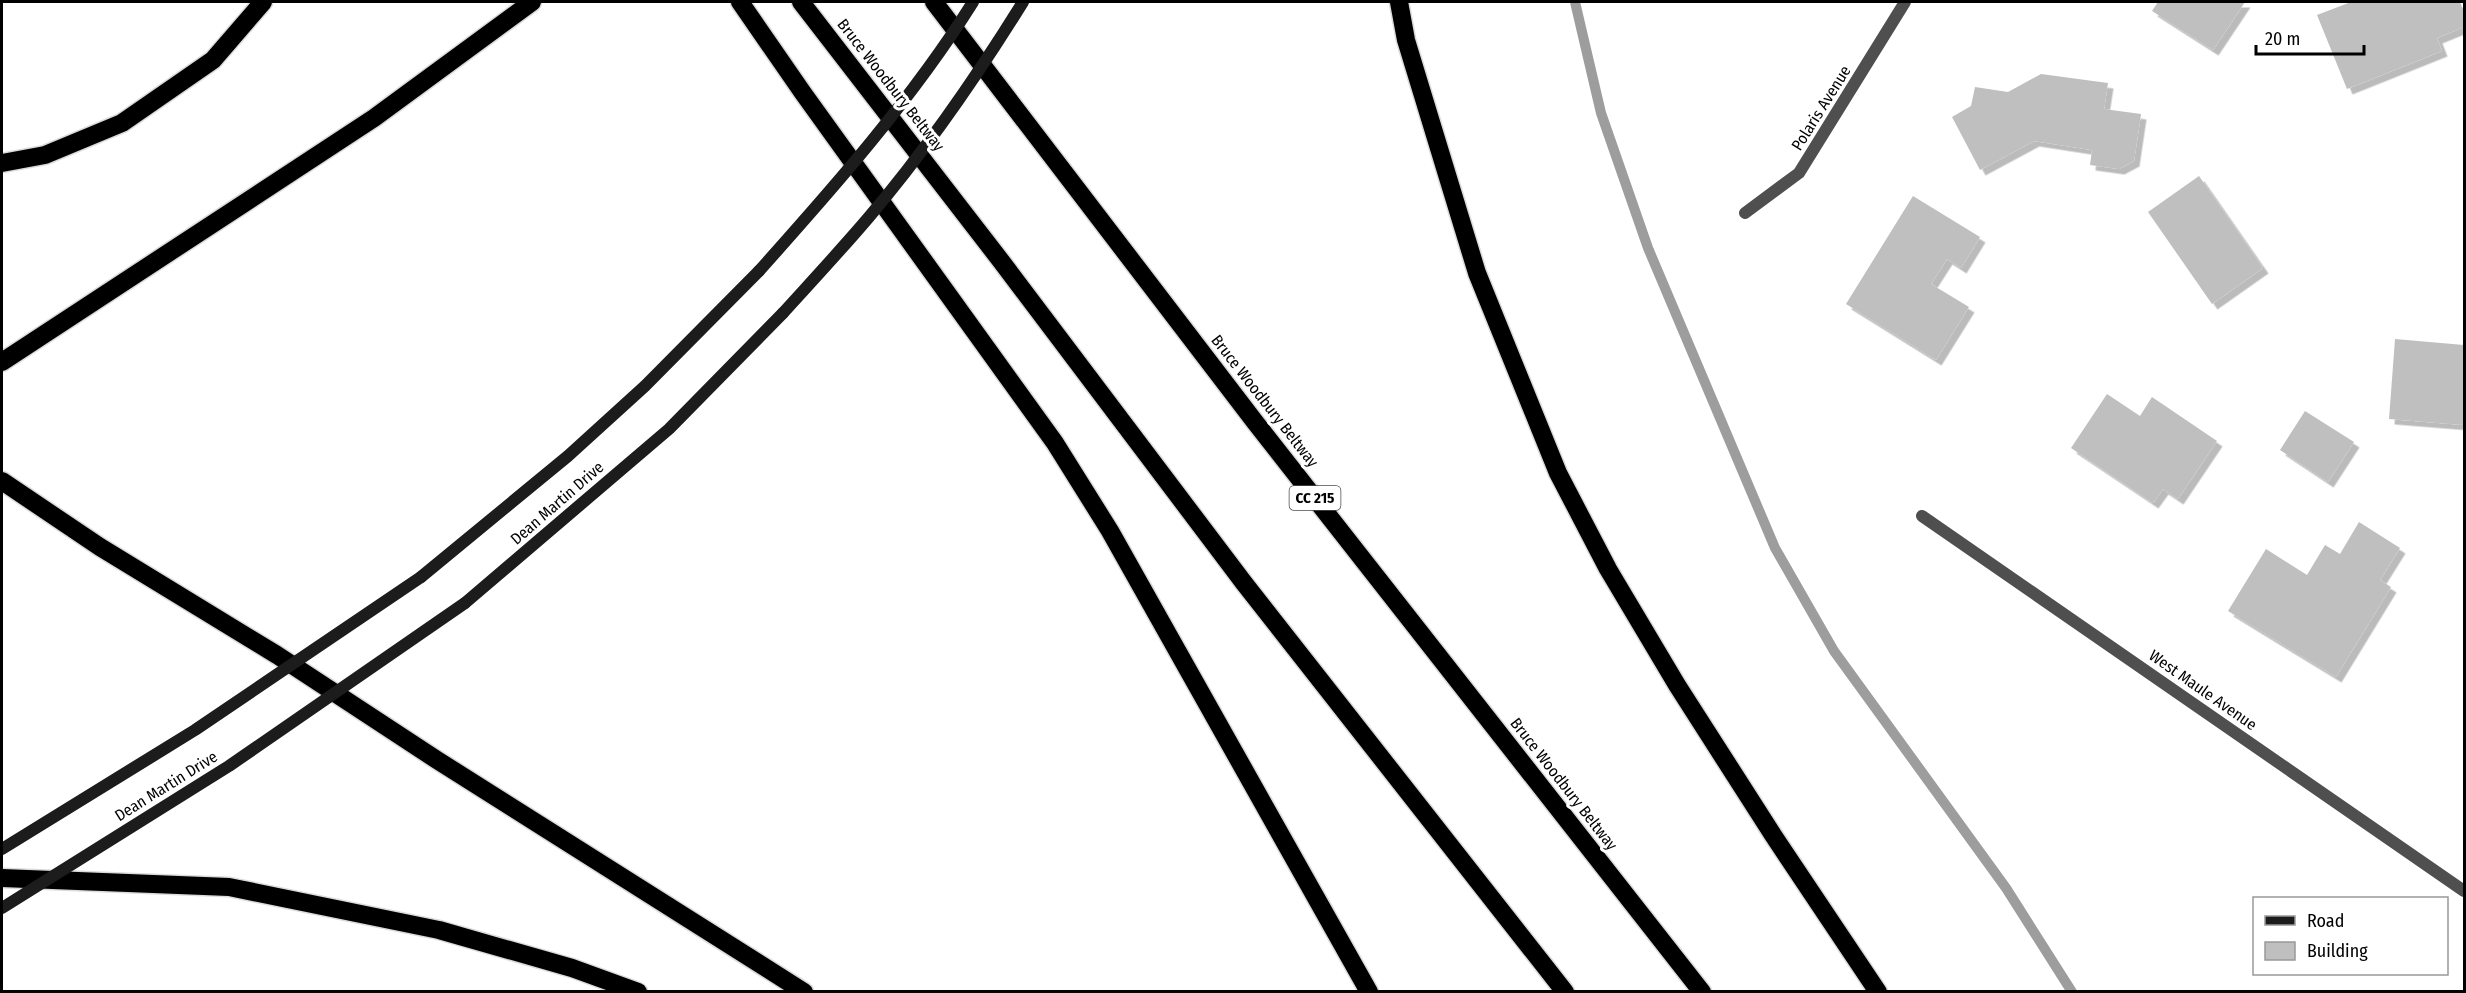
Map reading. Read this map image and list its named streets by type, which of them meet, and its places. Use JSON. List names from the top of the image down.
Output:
{
  "streets": {
    "highway": ["Bruce Woodbury Beltway", "CC 215"],
    "main road": ["Dean Martin Drive"],
    "street": ["Polaris Avenue", "West Maule Avenue"]
  },
  "legend": ["Road", "Building"],
  "scale_bar": "20 m"
}
